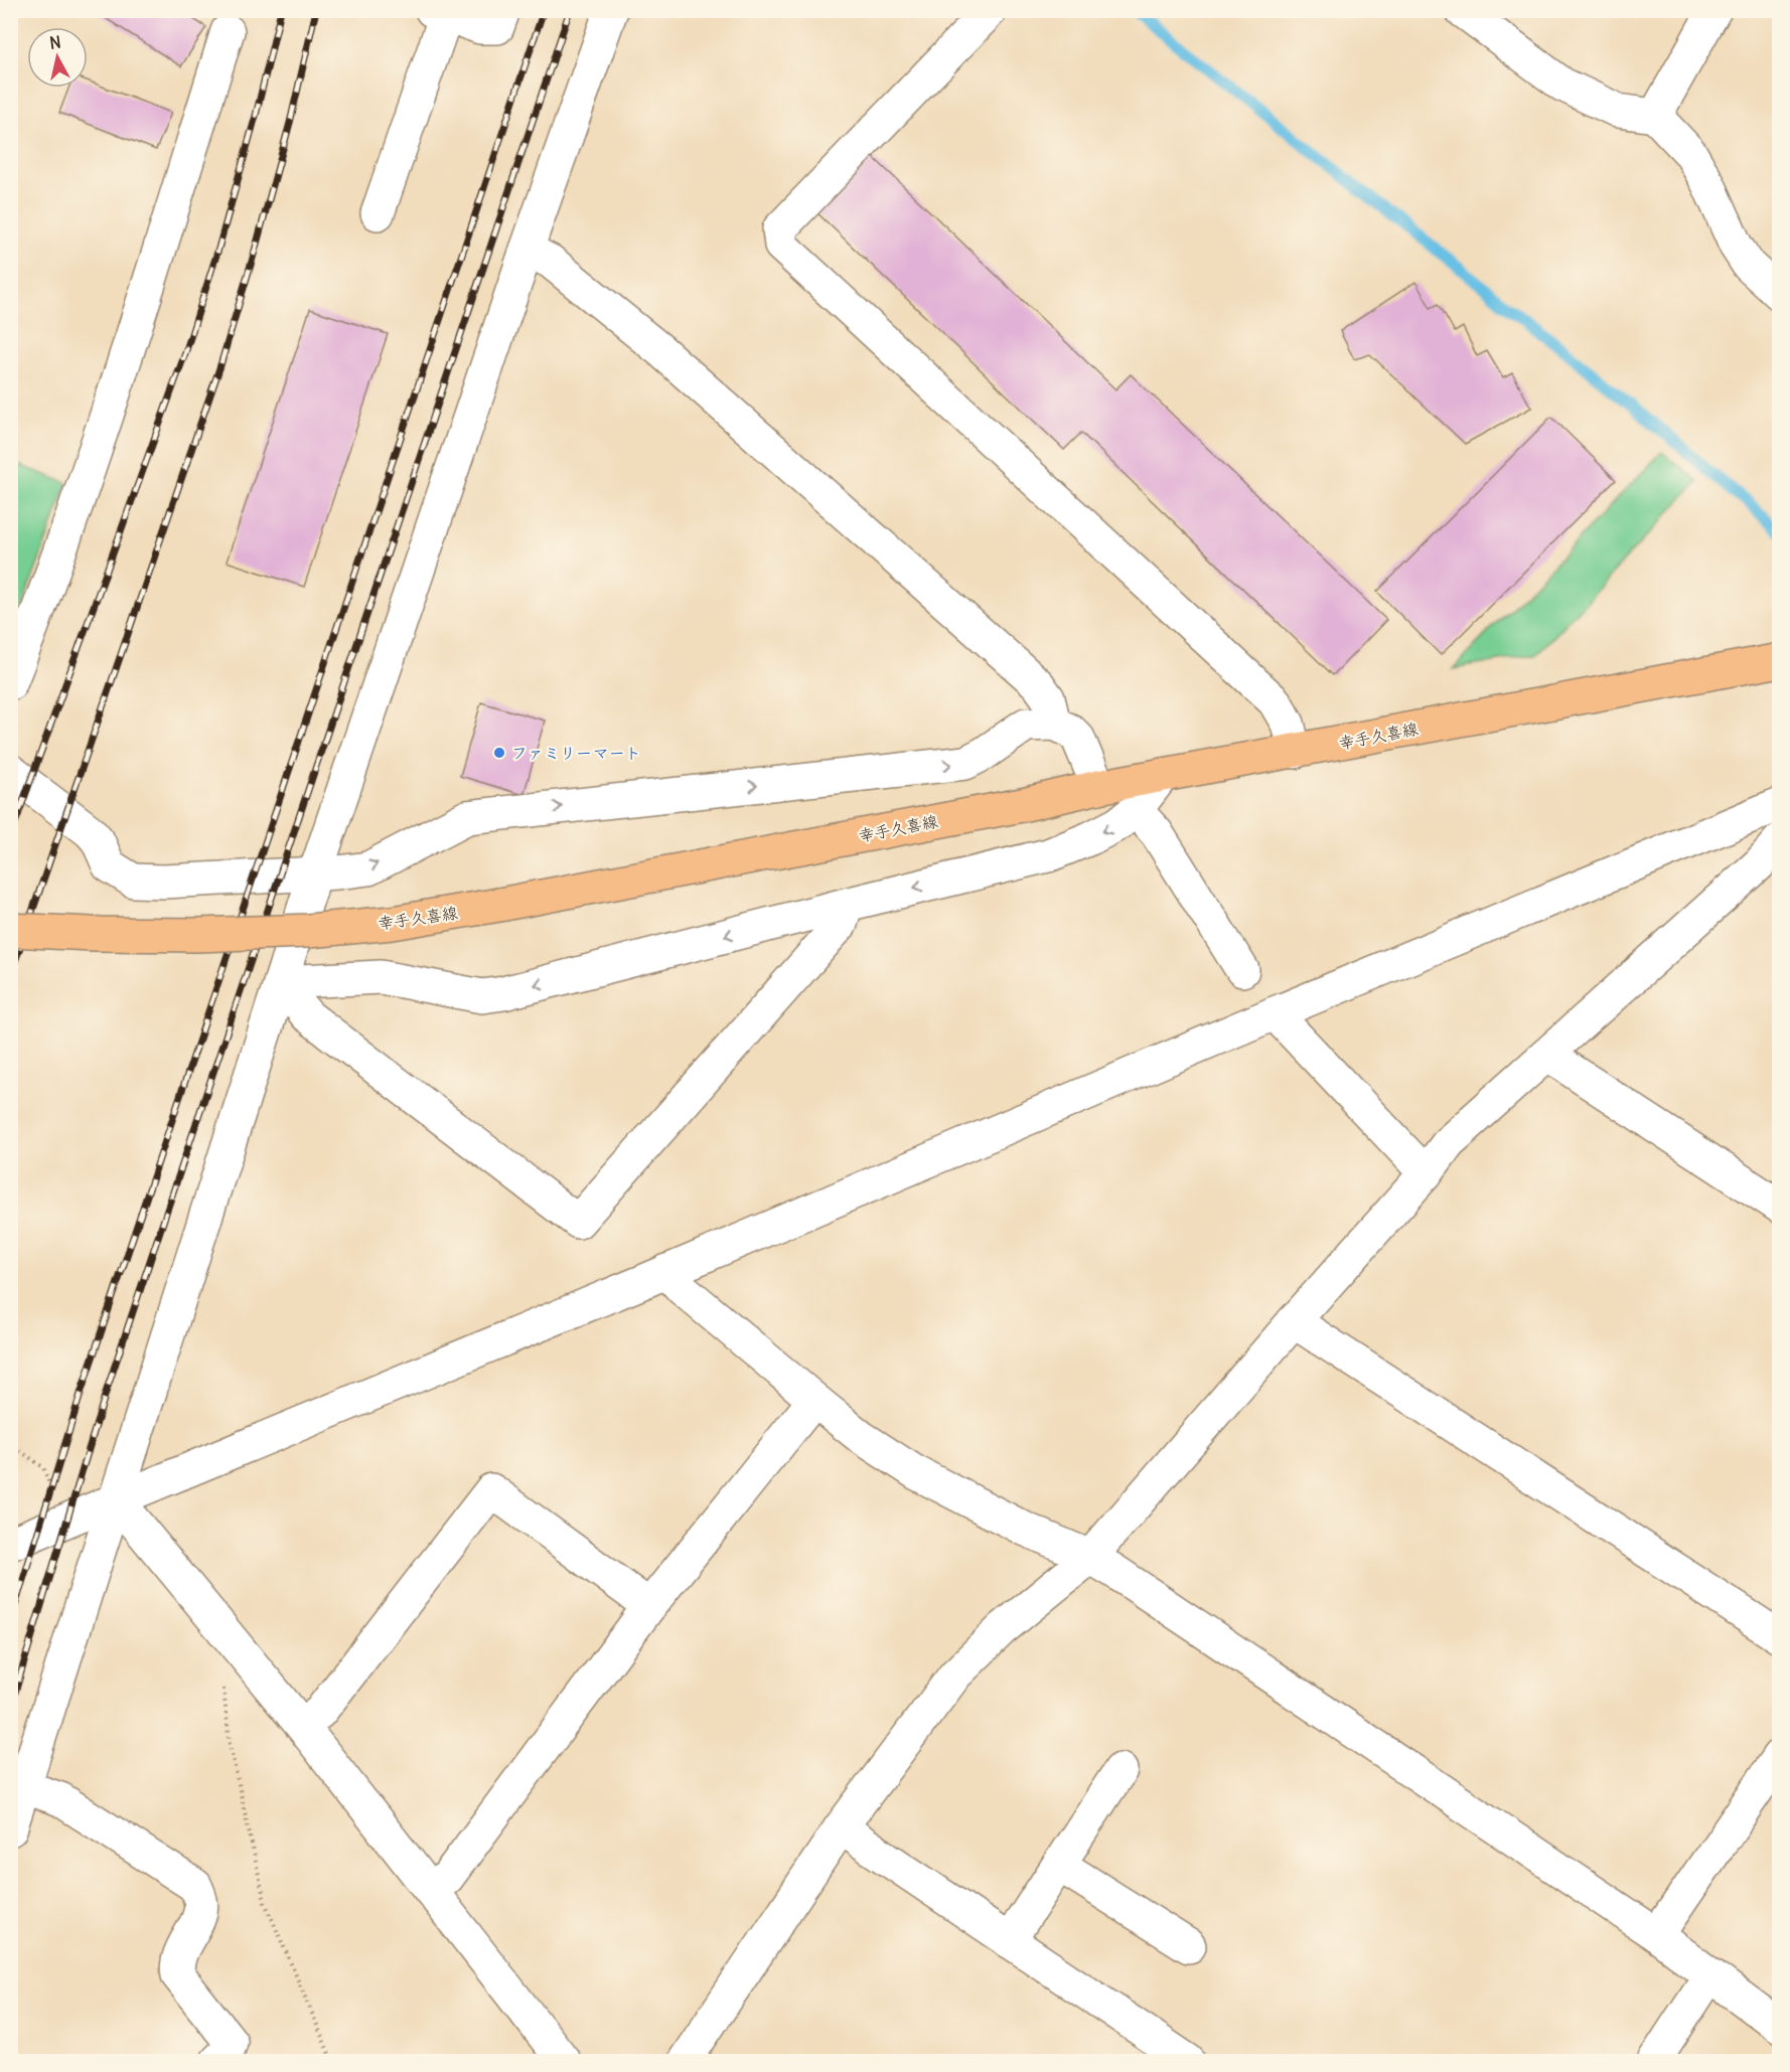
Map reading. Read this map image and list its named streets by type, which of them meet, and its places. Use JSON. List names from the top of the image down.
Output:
{
  "streets": {
    "main road": ["幸手久喜線"]
  },
  "places": ["ファミリーマート"],
  "north": "top"
}
